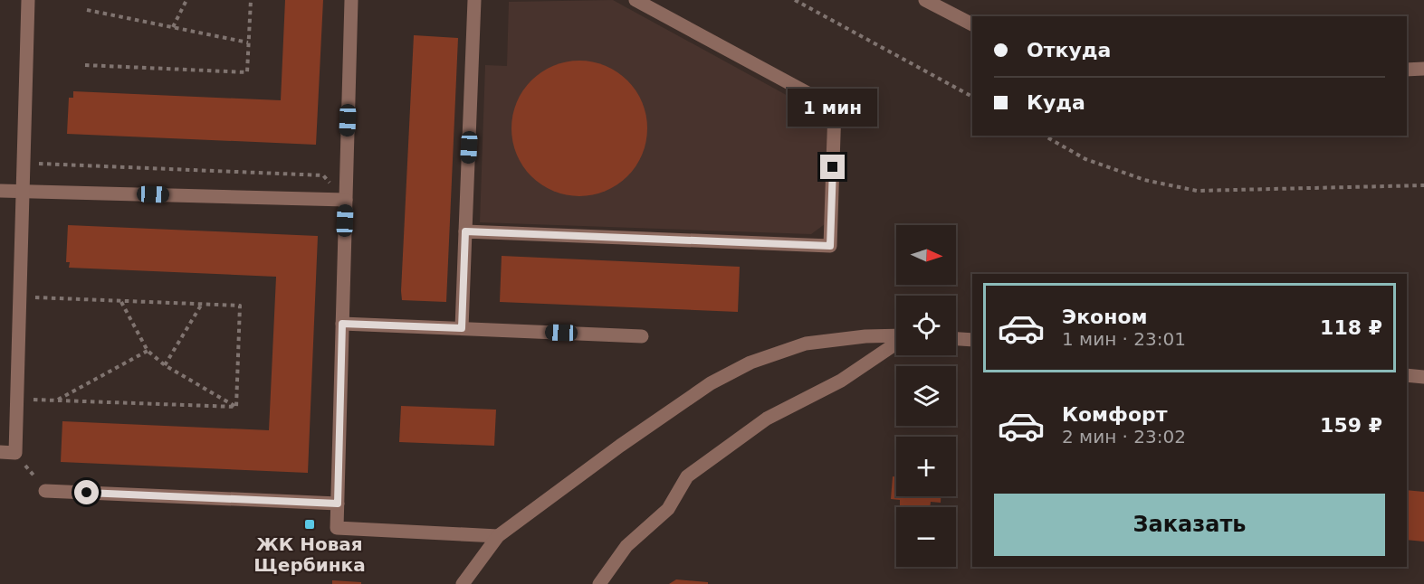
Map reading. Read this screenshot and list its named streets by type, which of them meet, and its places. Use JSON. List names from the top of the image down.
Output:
{
  "places": {
    "transit": ["ЖК Новая Щербинка"]
  },
  "north": "right",
  "page": {
    "banner": ["Откуда", "Куда"],
    "bubble": "1 мин",
    "map_buttons": ["+", "−"],
    "list": [
      {
        "name": "Эконом",
        "note": "1 мин · 23:01",
        "value": "118 ₽"
      },
      {
        "name": "Комфорт",
        "note": "2 мин · 23:02",
        "value": "159 ₽"
      }
    ],
    "buttons": "Заказать"
  }
}
